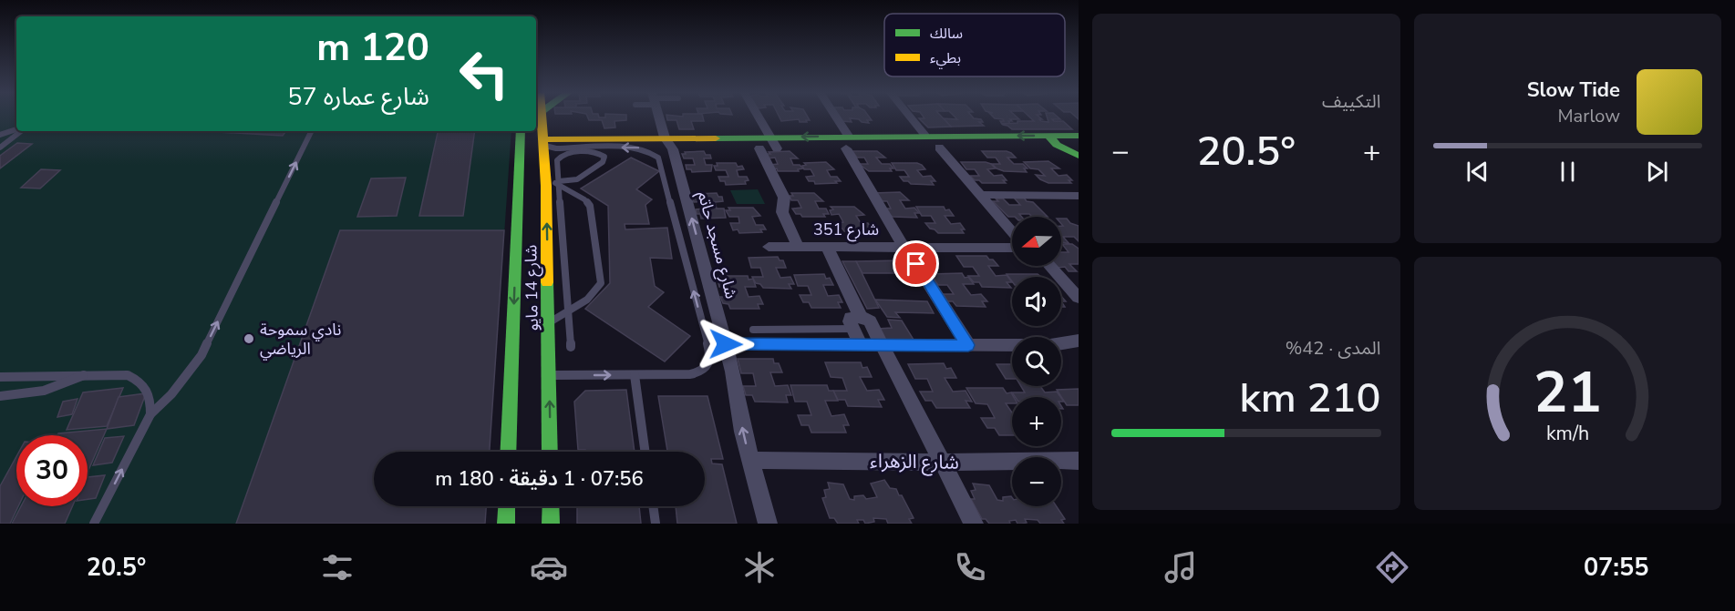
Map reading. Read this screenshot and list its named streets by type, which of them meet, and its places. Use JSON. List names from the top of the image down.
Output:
{
  "streets": {
    "street": [
      "شارع 351",
      "شارع مسجد حاتم",
      "شارع 14 مايو",
      "شارع الزهراء"
    ]
  },
  "crossings": [
    ["شارع مسجد حاتم", "شارع الزهراء"]
  ],
  "places": ["نادي سموحة الرياضي"],
  "legend": ["سالك", "بطيء"],
  "north": "left",
  "page": {
    "tile": [
      "التكييف",
      ["المدى · 42%", "210 km"]
    ],
    "turn": ["120 m", "شارع عماره 57"],
    "song": ["Slow Tide", "Marlow"],
    "heat": ["−", "20.5°", "+"],
    "map_buttons": ["+", "−"],
    "limit": "30",
    "trip": "07:56 · 1 دقيقة · 180 m",
    "tabs": ["07:55", "20.5°"],
    "gauge": ["21", "km/h"]
  }
}
